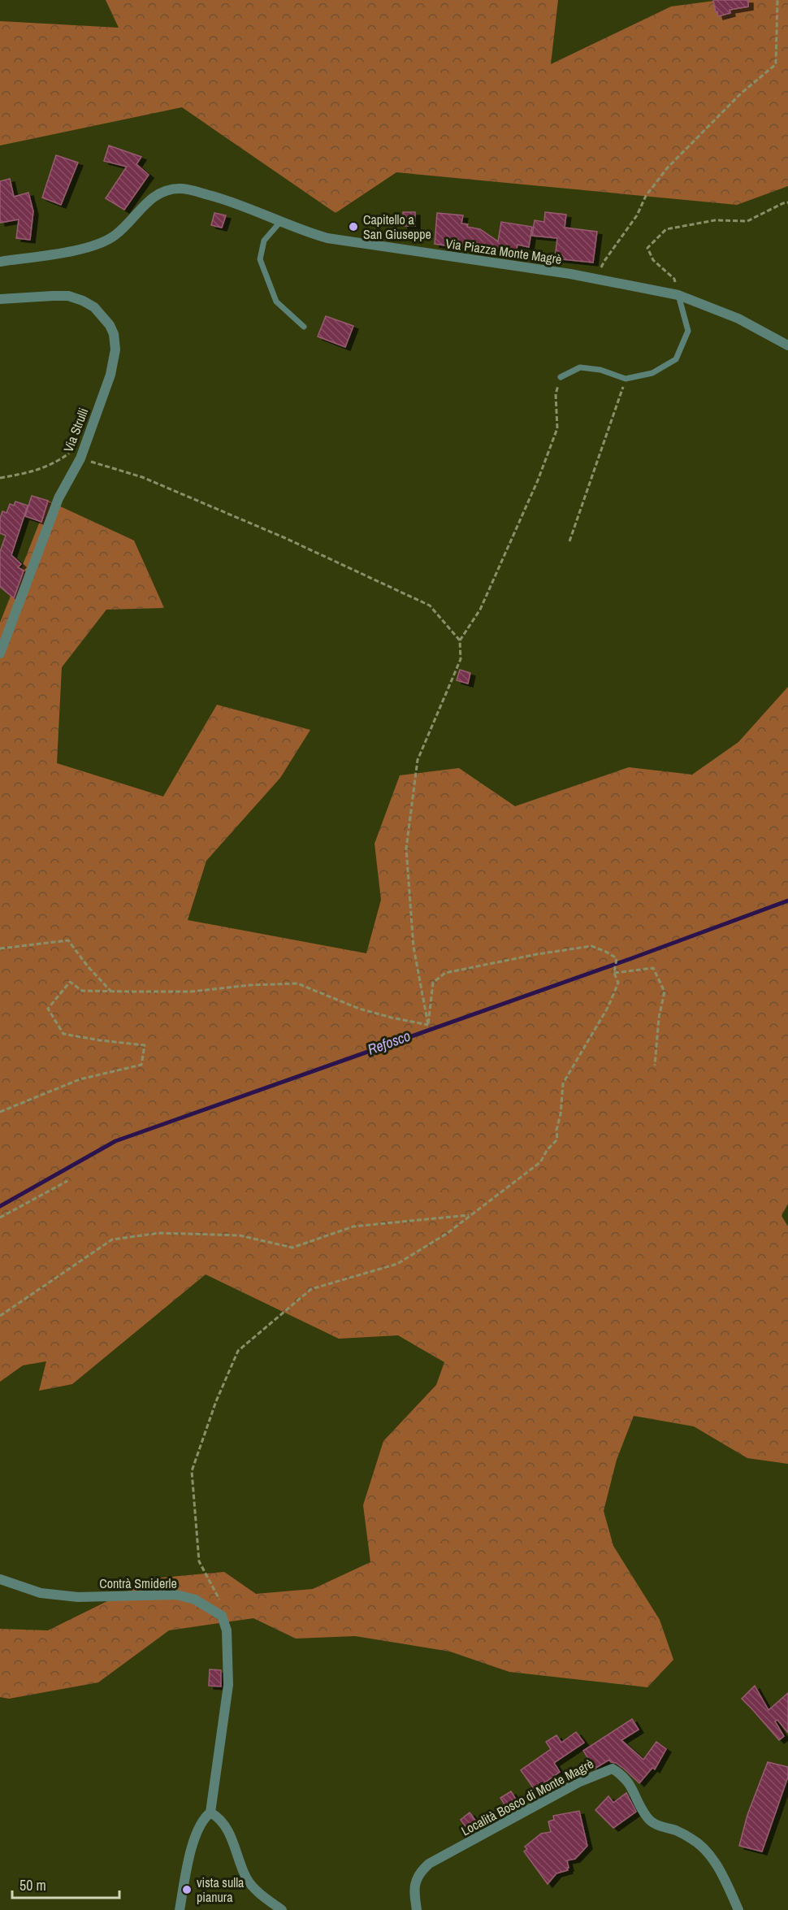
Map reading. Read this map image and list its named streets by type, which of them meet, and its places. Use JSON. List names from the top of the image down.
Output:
{
  "streets": {
    "street": [
      "Via Piazza Monte Magrè",
      "Via Strulli",
      "Contrà Smiderle",
      "Località Bosco di Monte Magrè"
    ]
  },
  "water": ["Refosco"],
  "places": ["Capitello a San Giuseppe", "vista sulla pianura"],
  "scale_bar": "50 m"
}
